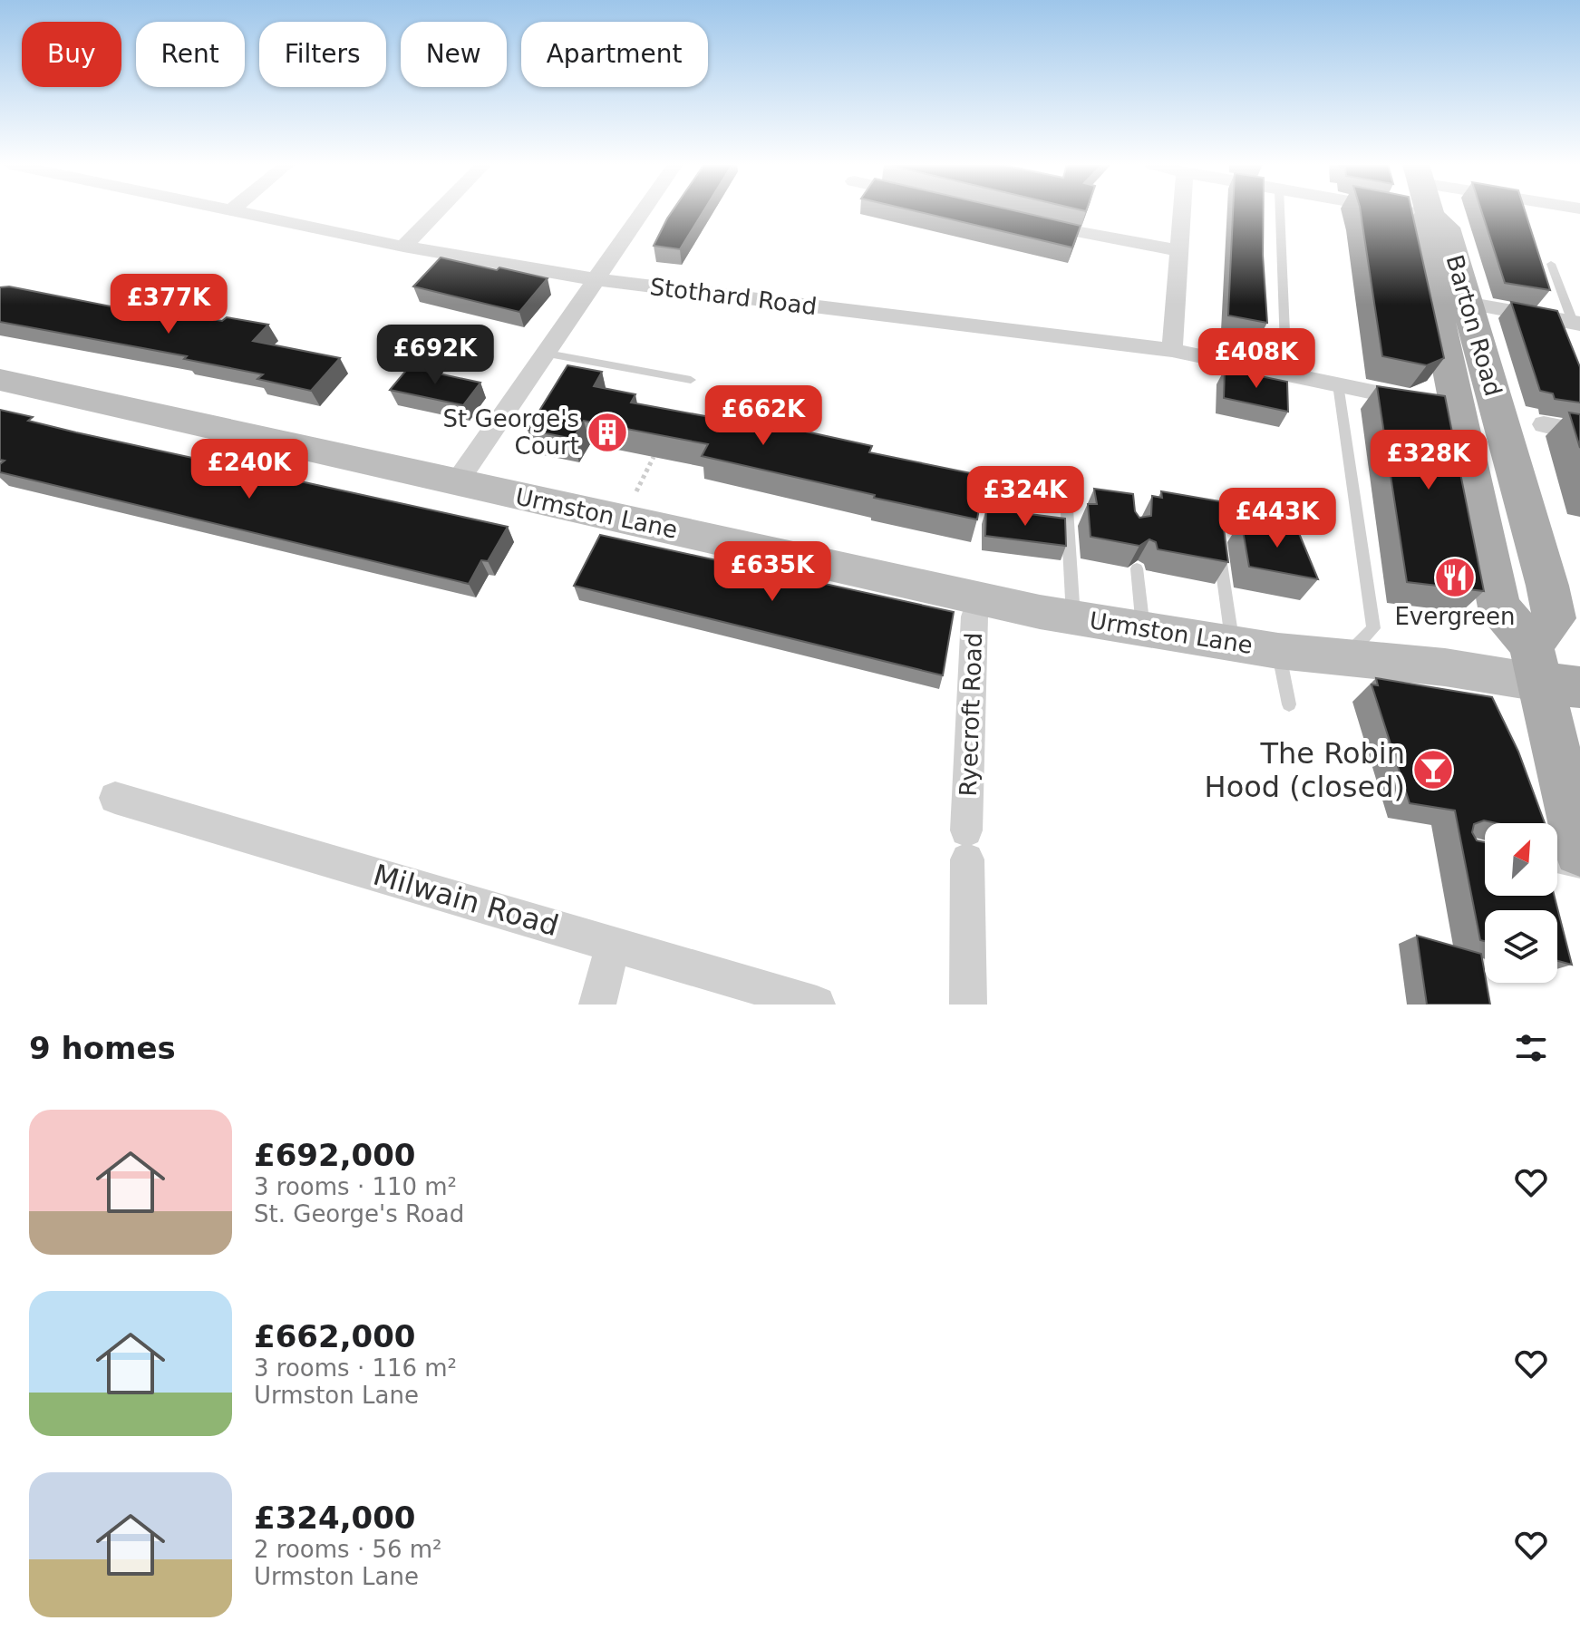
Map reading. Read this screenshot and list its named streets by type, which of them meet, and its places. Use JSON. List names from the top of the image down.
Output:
{
  "streets": {
    "main road": ["Barton Road", "Urmston Lane"],
    "street": ["Stothard Road", "Ryecroft Road", "Milwain Road"]
  },
  "crossings": [
    ["Stothard Road", "Barton Road"],
    ["Barton Road", "Urmston Lane"],
    ["Urmston Lane", "Ryecroft Road"]
  ],
  "places": {
    "building": ["St George's Court"],
    "restaurant": ["Evergreen"],
    "bar": ["The Robin Hood (closed)"]
  },
  "north": "top right",
  "page": {
    "chip": [
      "Buy",
      "Rent",
      "Filters",
      "New",
      "Apartment"
    ],
    "price": [
      "£377K",
      "£692K",
      "£408K",
      "£662K",
      "£328K",
      "£240K",
      "£324K",
      "£443K",
      "£635K"
    ],
    "heading": "9 homes",
    "list": [
      {
        "name": "£692,000",
        "note": "3 rooms · 110 m² · St. George's Road"
      },
      {
        "name": "£662,000",
        "note": "3 rooms · 116 m² · Urmston Lane"
      },
      {
        "name": "£324,000",
        "note": "2 rooms · 56 m² · Urmston Lane"
      }
    ]
  }
}
